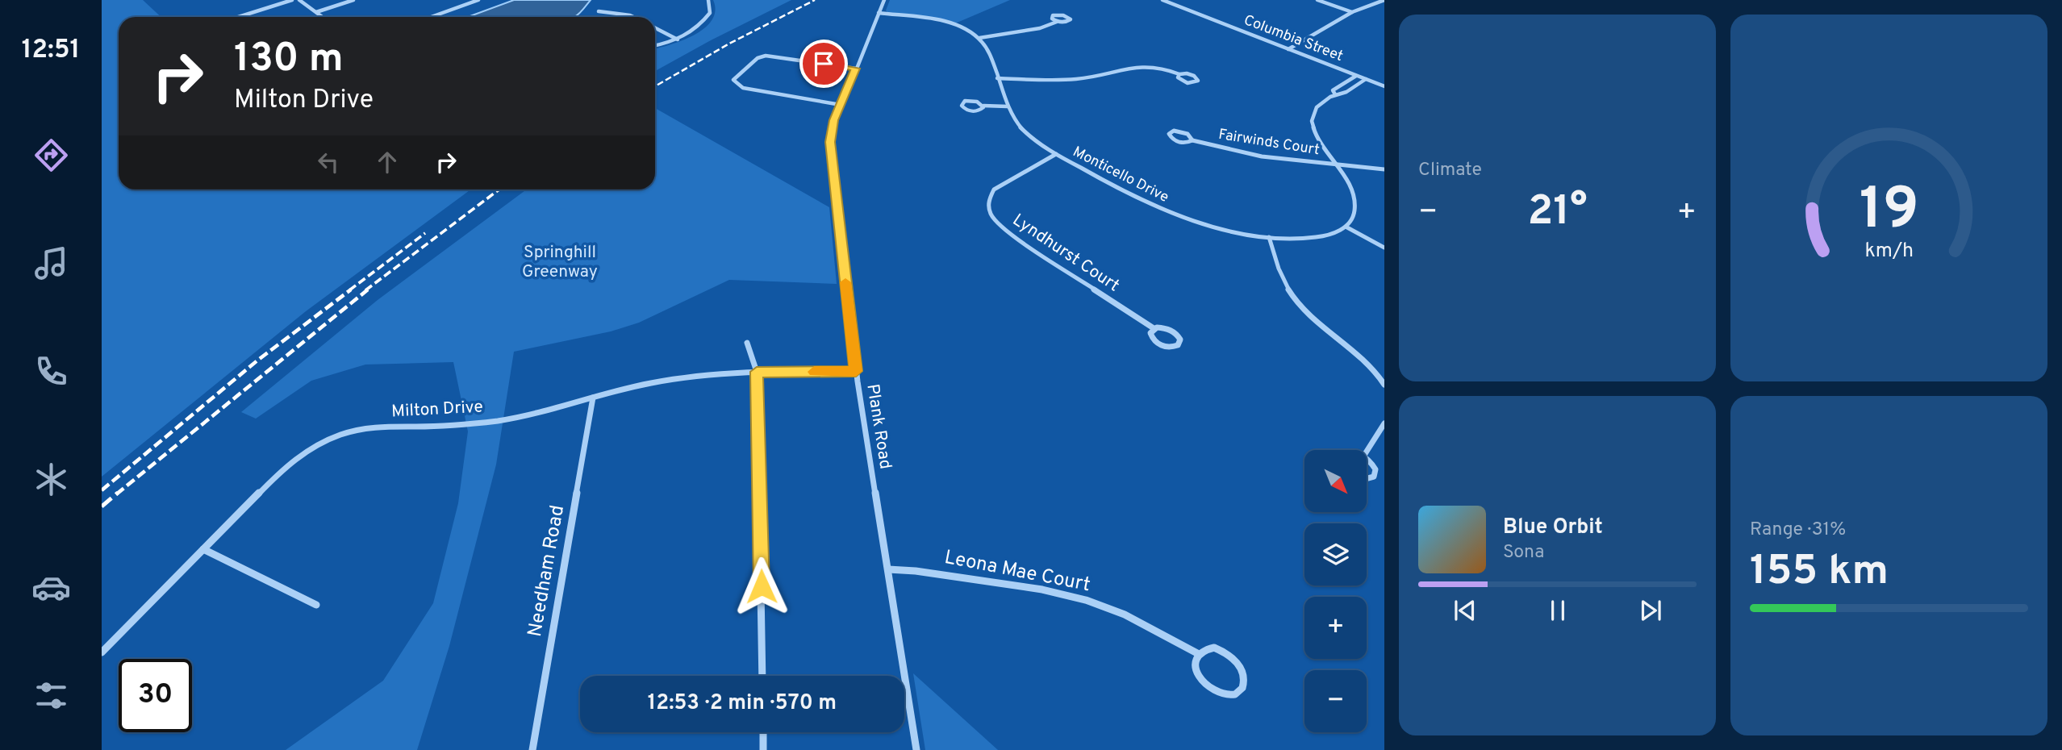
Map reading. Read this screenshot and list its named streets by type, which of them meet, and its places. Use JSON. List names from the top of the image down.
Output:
{
  "streets": {
    "street": [
      "Columbia Street",
      "Fairwinds Court",
      "Monticello Drive",
      "Lyndhurst Court",
      "Milton Drive",
      "Plank Road",
      "Needham Road",
      "Leona Mae Court"
    ]
  },
  "crossings": [
    ["Monticello Drive", "Lyndhurst Court"],
    ["Milton Drive", "Plank Road"],
    ["Milton Drive", "Needham Road"],
    ["Plank Road", "Leona Mae Court"]
  ],
  "parks": ["Springhill Greenway"],
  "north": "bottom right",
  "page": {
    "tabs": "12:51",
    "tile": [
      "Climate",
      ["Range · 31%", "155 km"]
    ],
    "turn": ["130 m", "Milton Drive"],
    "heat": ["−", "21°", "+"],
    "map_buttons": ["+", "−"],
    "song": ["Blue Orbit", "Sona"],
    "limit": "30",
    "trip": "12:53 · 2 min · 570 m",
    "gauge": ["19", "km/h"]
  }
}
